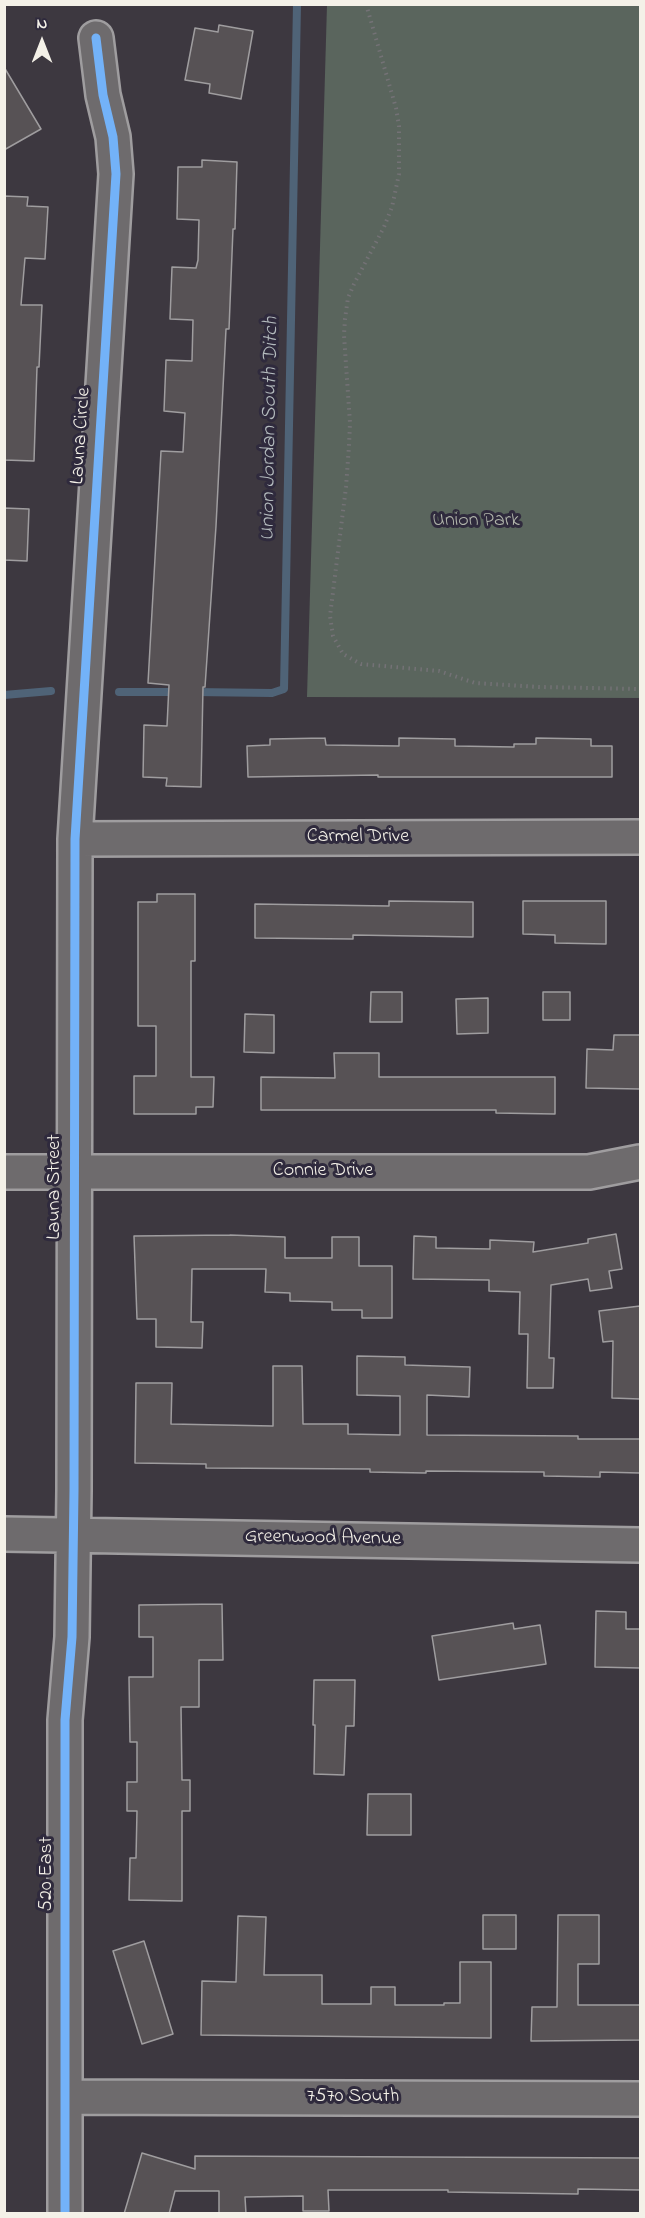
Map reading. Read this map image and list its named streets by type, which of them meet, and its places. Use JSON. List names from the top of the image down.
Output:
{
  "streets": {
    "street": [
      "Launa Circle",
      "Carmel Drive",
      "Connie Drive",
      "Launa Street",
      "Greenwood Avenue",
      "520 East",
      "7570 South"
    ]
  },
  "crossings": [
    ["Launa Circle", "Carmel Drive"],
    ["Launa Circle", "Launa Street"],
    ["Carmel Drive", "Launa Street"],
    ["Connie Drive", "Launa Street"],
    ["Launa Street", "Greenwood Avenue"],
    ["Launa Street", "520 East"],
    ["Greenwood Avenue", "520 East"],
    ["520 East", "7570 South"]
  ],
  "water": ["Union Jordan South Ditch"],
  "parks": ["Union Park"],
  "north": "top"
}
